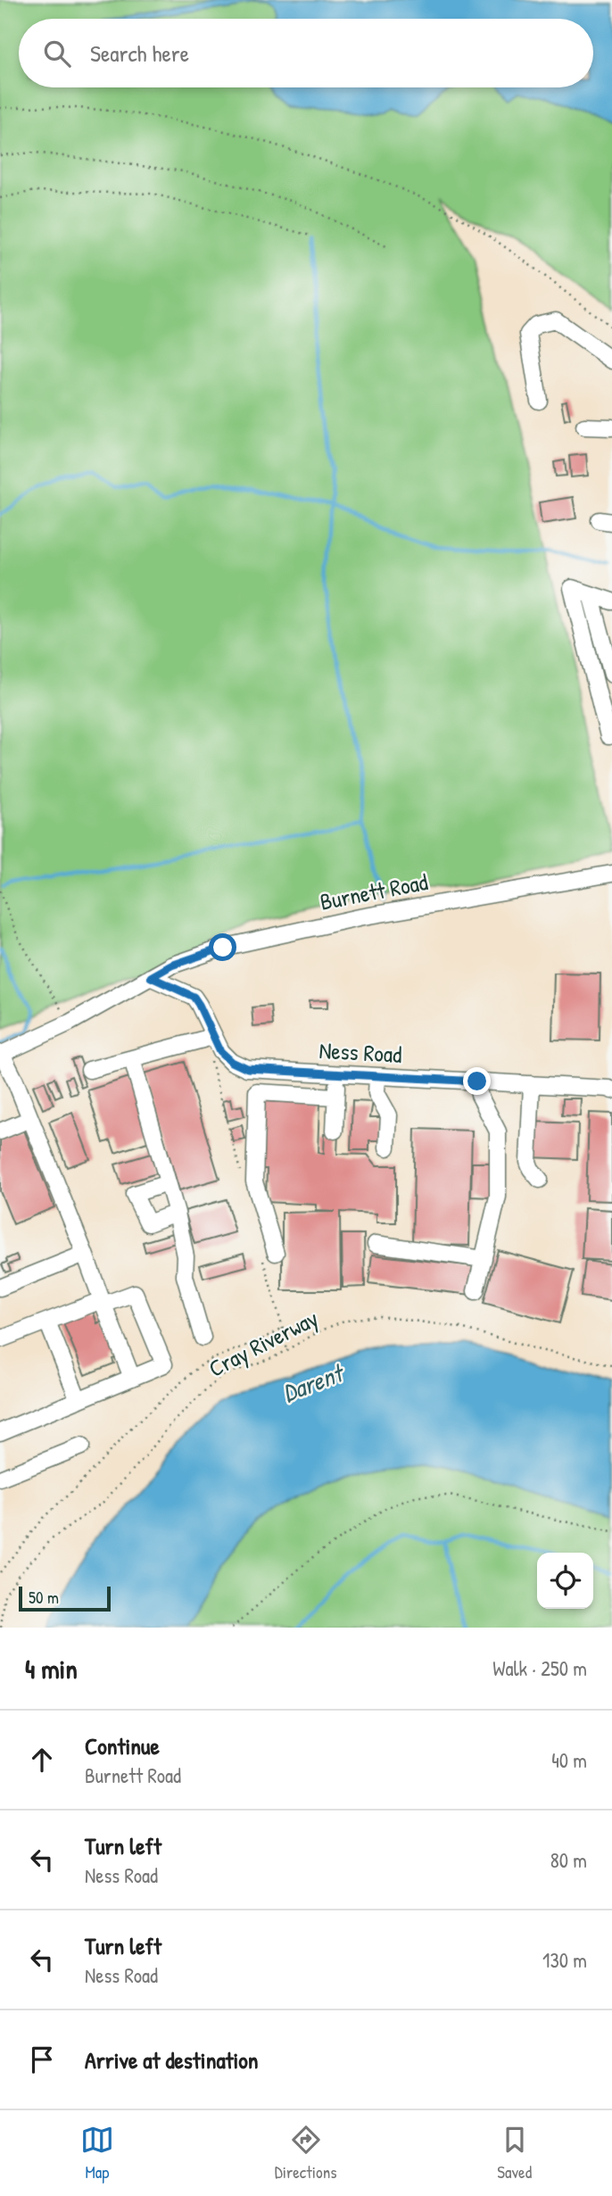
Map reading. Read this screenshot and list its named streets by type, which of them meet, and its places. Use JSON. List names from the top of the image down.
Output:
{
  "streets": {
    "street": ["Burnett Road", "Ness Road"],
    "path": ["Cray Riverway"]
  },
  "crossings": [
    ["Burnett Road", "Ness Road"]
  ],
  "water": ["Darent"],
  "scale_bar": "50 m",
  "page": {
    "search": "Search here",
    "scale": "50 m",
    "heading": ["4 min", "Walk · 250 m"],
    "list": [
      ["Continue", "Burnett Road", "40 m"],
      ["Turn left", "Ness Road", "80 m"],
      ["Turn left", "Ness Road", "130 m"],
      "Arrive at destination"
    ],
    "nav": ["Map", "Directions", "Saved"]
  }
}
